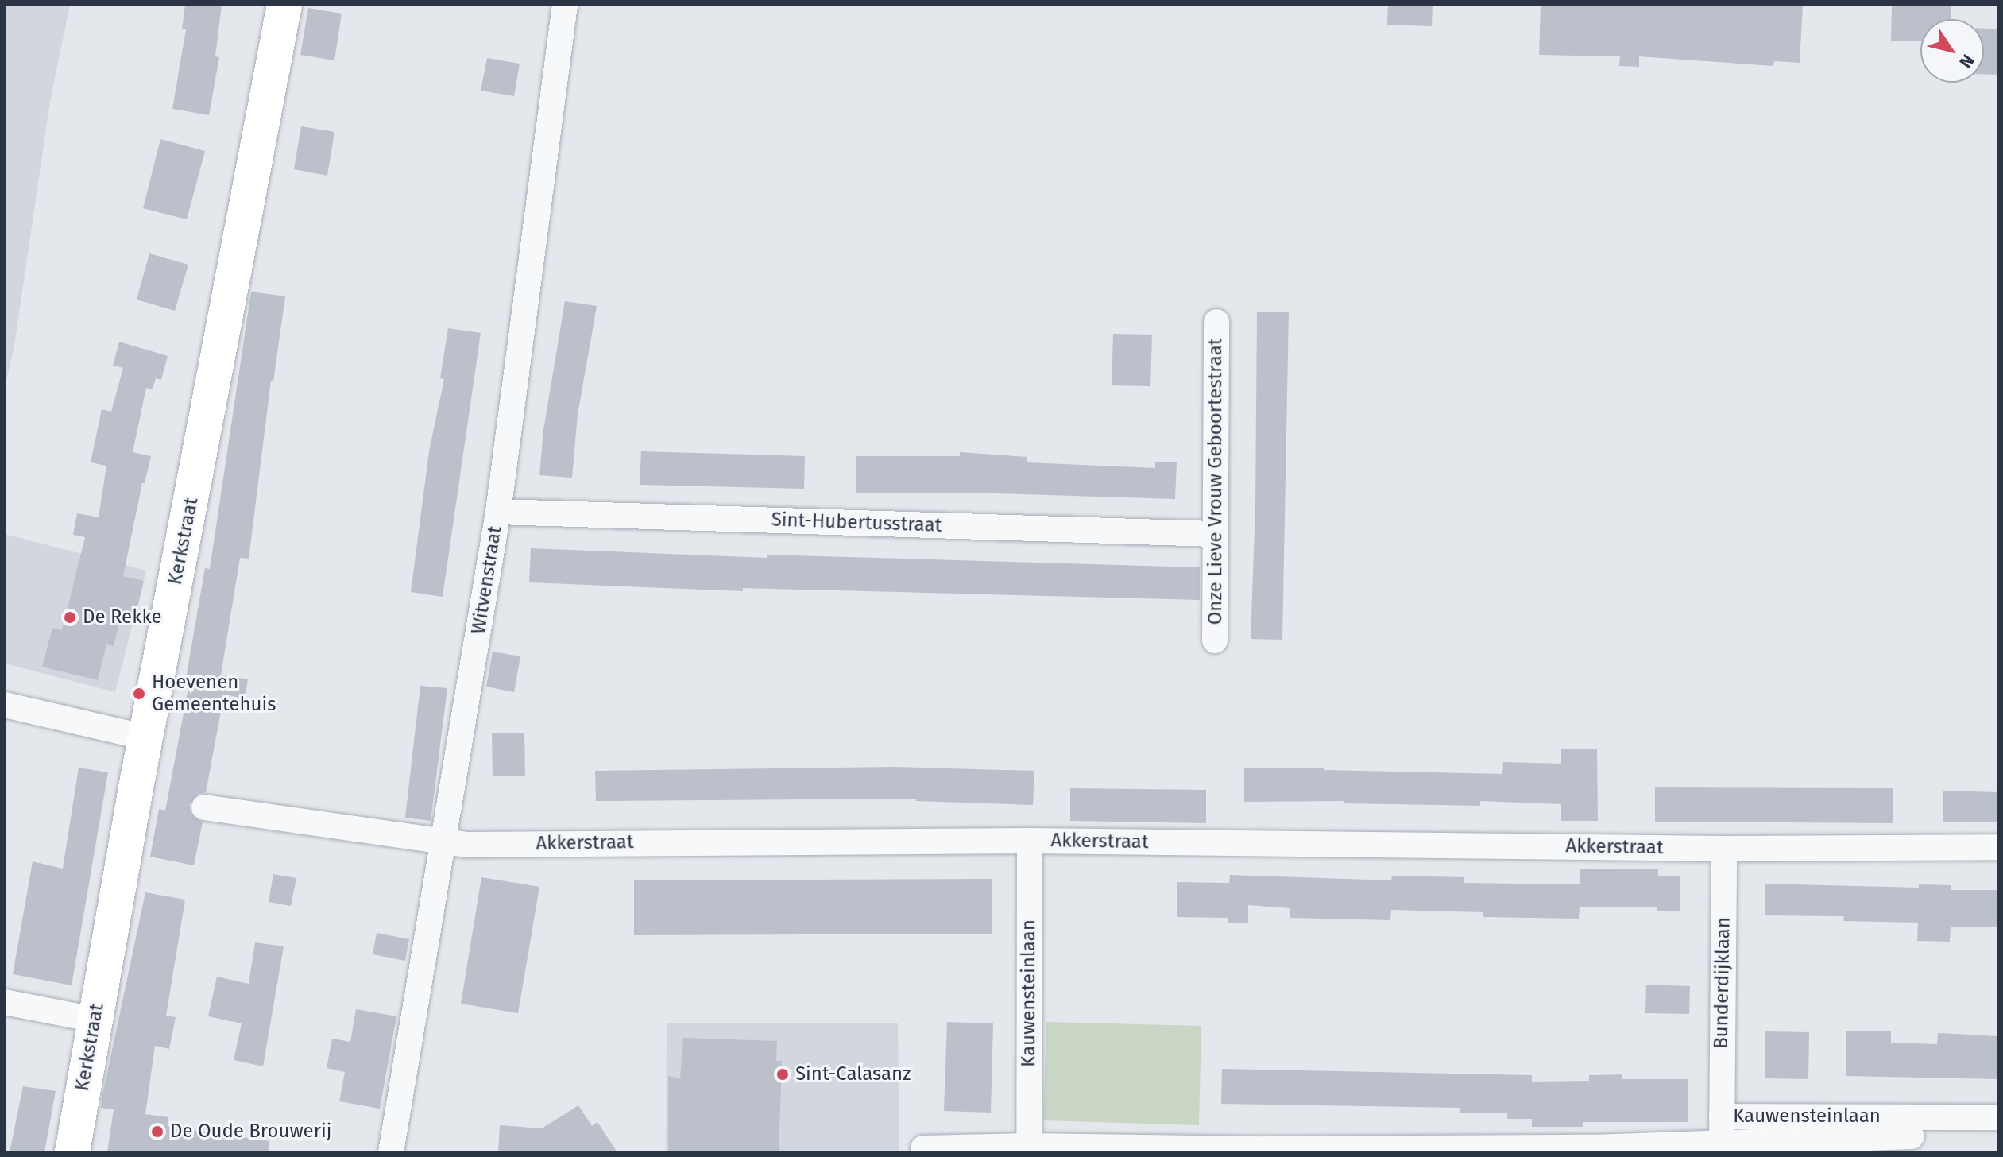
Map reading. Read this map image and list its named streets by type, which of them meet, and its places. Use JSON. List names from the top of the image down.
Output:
{
  "streets": {
    "main road": ["Kerkstraat"],
    "street": [
      "Onze Lieve Vrouw Geboortestraat",
      "Sint-Hubertusstraat",
      "Witvenstraat",
      "Akkerstraat",
      "Bunderdijklaan",
      "Kauwensteinlaan"
    ]
  },
  "crossings": [
    ["Onze Lieve Vrouw Geboortestraat", "Sint-Hubertusstraat"],
    ["Sint-Hubertusstraat", "Witvenstraat"],
    ["Witvenstraat", "Akkerstraat"],
    ["Akkerstraat", "Bunderdijklaan"],
    ["Akkerstraat", "Kauwensteinlaan"],
    ["Bunderdijklaan", "Kauwensteinlaan"]
  ],
  "places": [
    "De Rekke",
    "Hoevenen Gemeentehuis",
    "Sint-Calasanz",
    "De Oude Brouwerij"
  ],
  "north": "bottom right"
}
